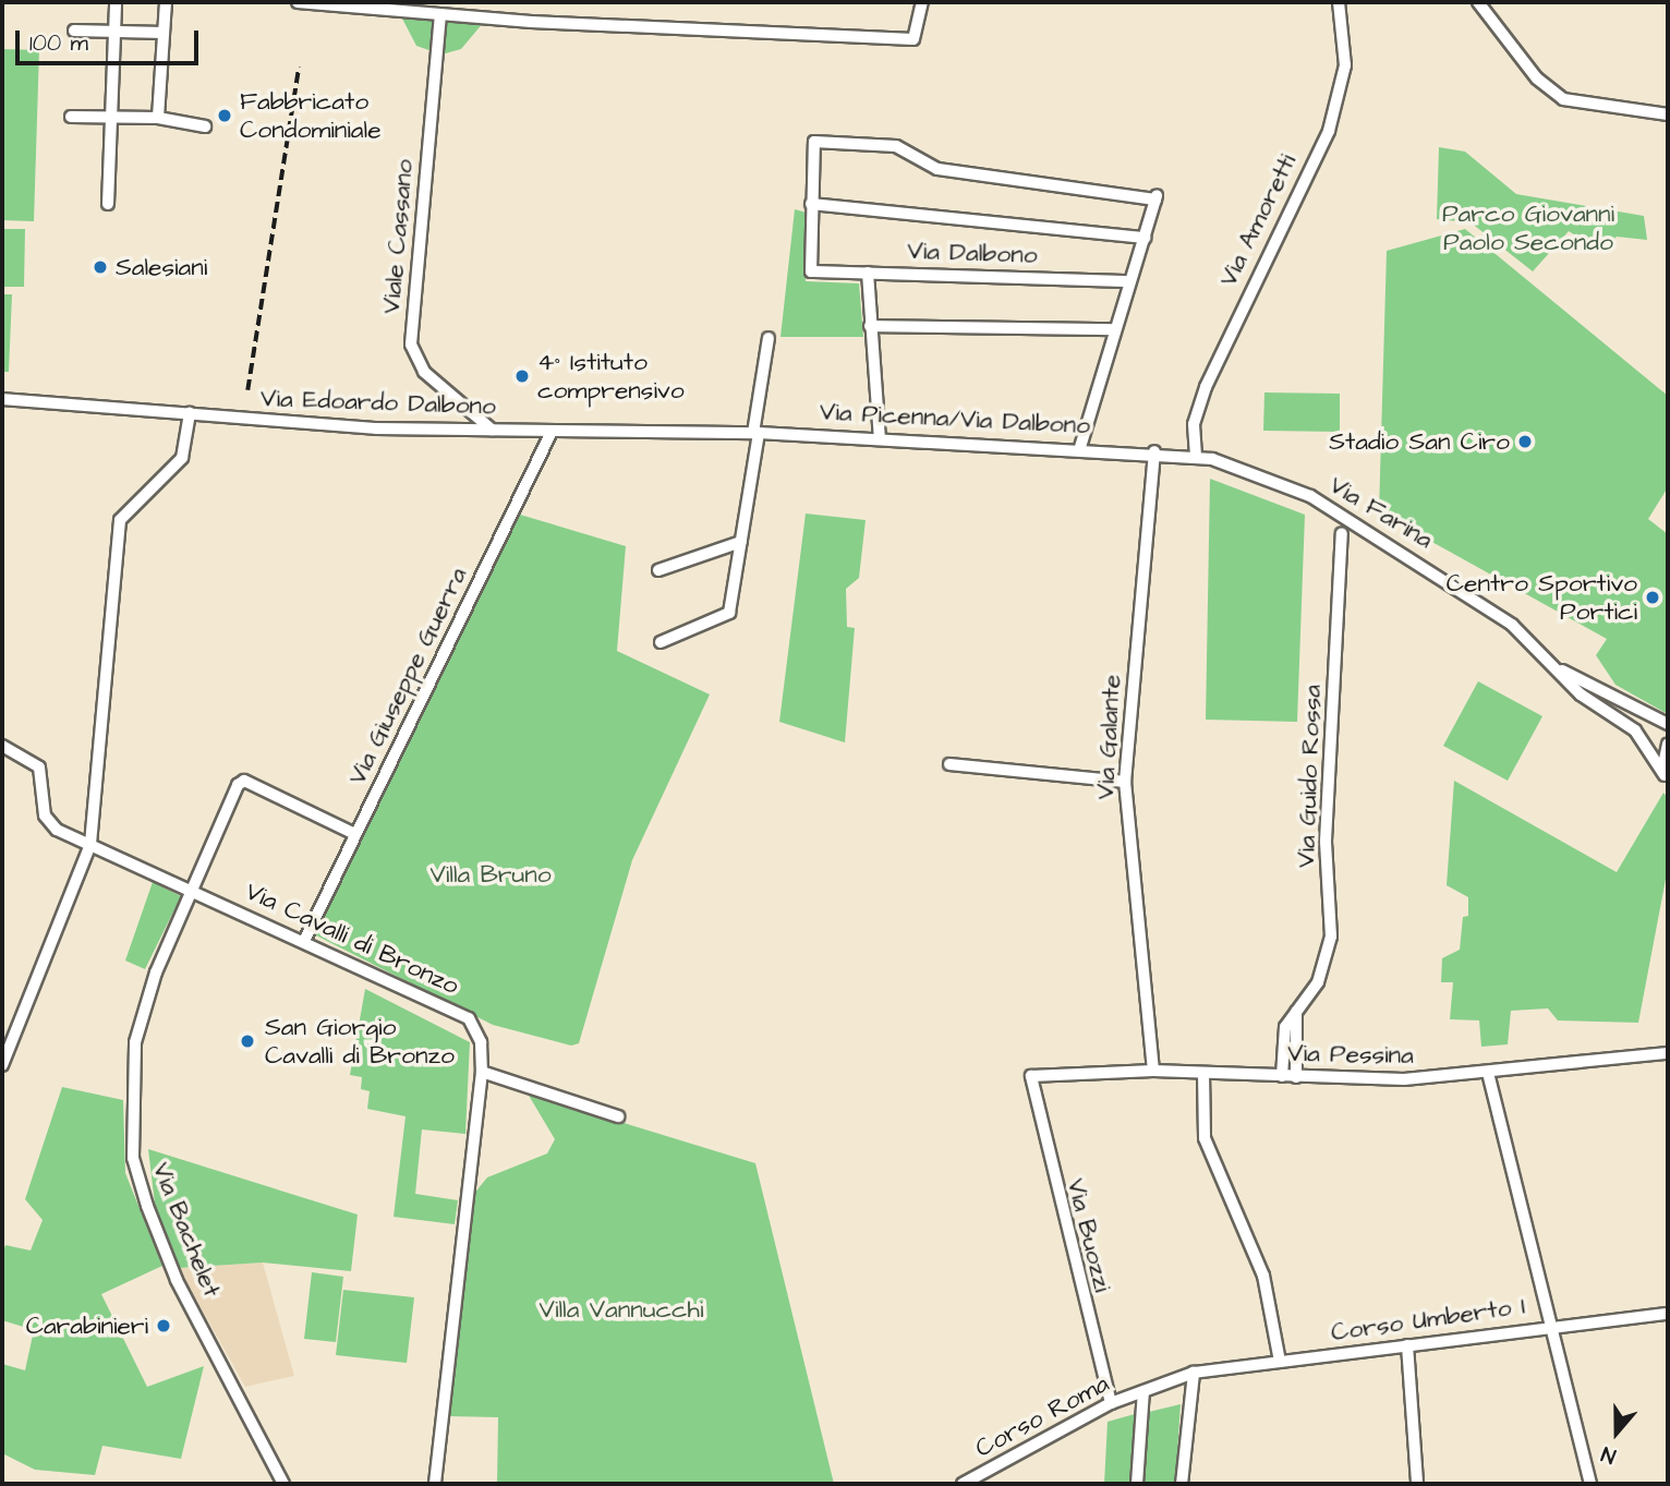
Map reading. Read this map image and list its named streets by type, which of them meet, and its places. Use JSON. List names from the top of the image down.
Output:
{
  "streets": {
    "street": [
      "Via Amoretti",
      "Viale Cassano",
      "Via Dalbono",
      "Via Edoardo Dalbono",
      "Via Picenna/Via Dalbono",
      "Via Farina",
      "Via Giuseppe Guerra",
      "Via Galante",
      "Via Guido Rossa",
      "Via Cavalli di Bronzo",
      "Via Pessina",
      "Via Bachelet",
      "Via Buozzi",
      "Corso Umberto I",
      "Corso Roma"
    ]
  },
  "crossings": [
    ["Via Amoretti", "Via Farina"],
    ["Viale Cassano", "Via Edoardo Dalbono"],
    ["Via Edoardo Dalbono", "Via Picenna/Via Dalbono"],
    ["Via Edoardo Dalbono", "Via Giuseppe Guerra"],
    ["Via Picenna/Via Dalbono", "Via Farina"],
    ["Via Picenna/Via Dalbono", "Via Galante"],
    ["Via Farina", "Via Galante"],
    ["Via Giuseppe Guerra", "Via Cavalli di Bronzo"],
    ["Via Giuseppe Guerra", "Via Bachelet"],
    ["Via Galante", "Via Pessina"],
    ["Via Guido Rossa", "Via Pessina"],
    ["Via Cavalli di Bronzo", "Via Bachelet"],
    ["Via Pessina", "Via Buozzi"],
    ["Via Buozzi", "Corso Roma"],
    ["Corso Umberto I", "Corso Roma"]
  ],
  "parks": ["Parco Giovanni Paolo Secondo", "Villa Bruno", "Villa Vannucchi"],
  "places": [
    "Fabbricato Condominiale",
    "Salesiani",
    "4° Istituto comprensivo",
    "Stadio San Ciro",
    "Centro Sportivo Portici",
    "San Giorgio Cavalli di Bronzo",
    "Carabinieri"
  ],
  "scale_bar": "100 m",
  "north": "bottom"
}
